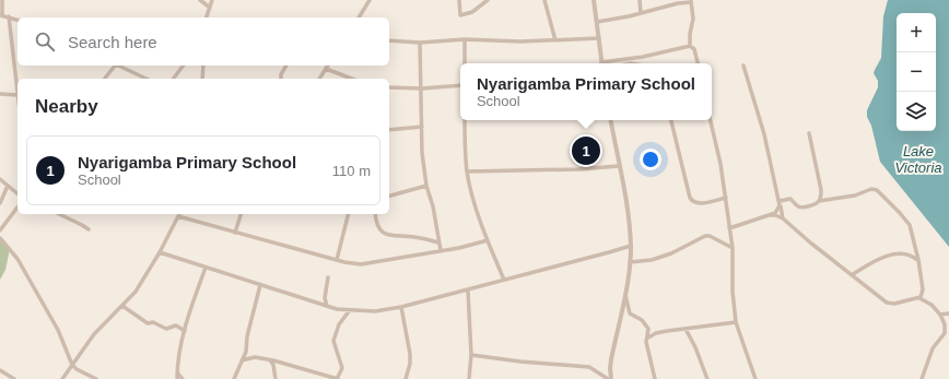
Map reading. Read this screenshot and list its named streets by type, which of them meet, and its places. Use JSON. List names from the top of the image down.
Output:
{
  "water": ["Lake Victoria"],
  "page": {
    "map_buttons": ["+", "−"],
    "search": "Search here",
    "popup": ["Nyarigamba Primary School", "School"],
    "heading": "Nearby",
    "pins": "1",
    "list": [
      {
        "mark": "1",
        "name": "Nyarigamba Primary School",
        "note": "School",
        "value": "110 m"
      }
    ]
  }
}
